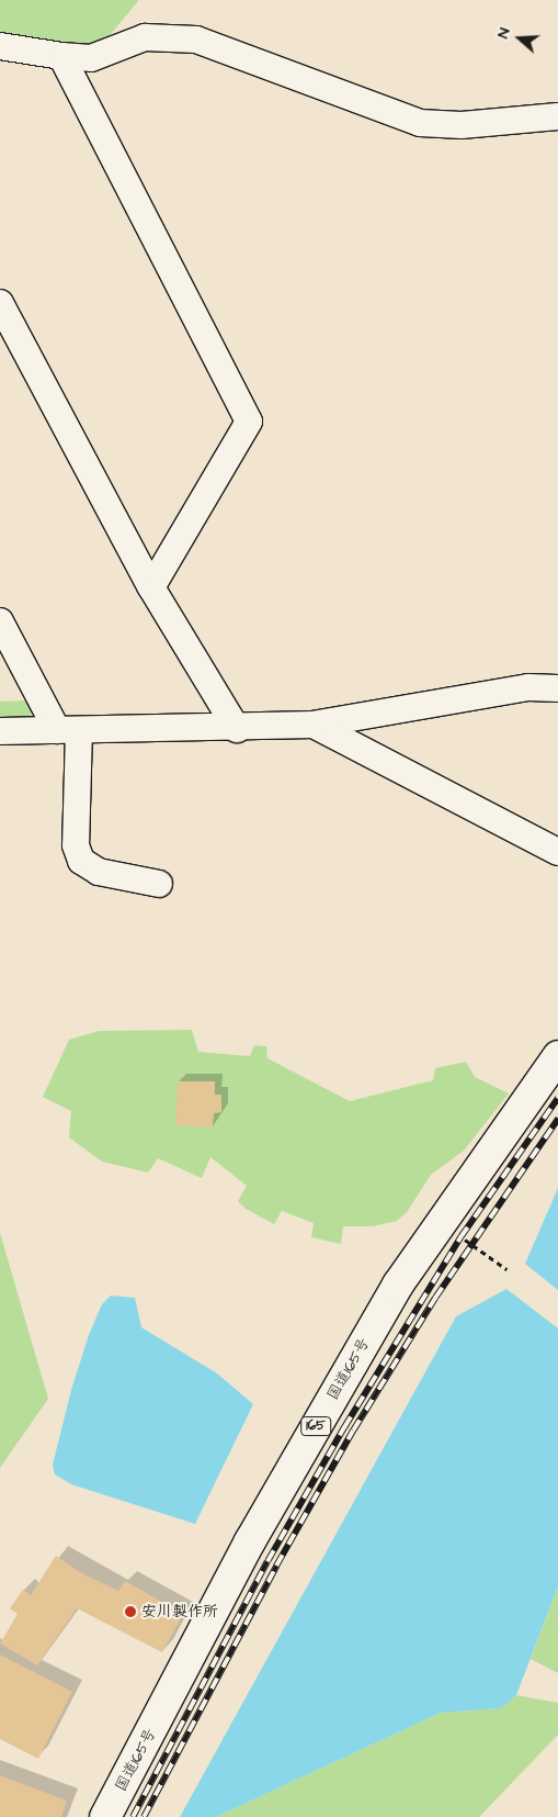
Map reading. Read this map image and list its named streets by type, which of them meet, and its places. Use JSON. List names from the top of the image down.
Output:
{
  "streets": {
    "highway": ["国道165号", "165"]
  },
  "places": ["安川製作所"],
  "north": "left"
}
